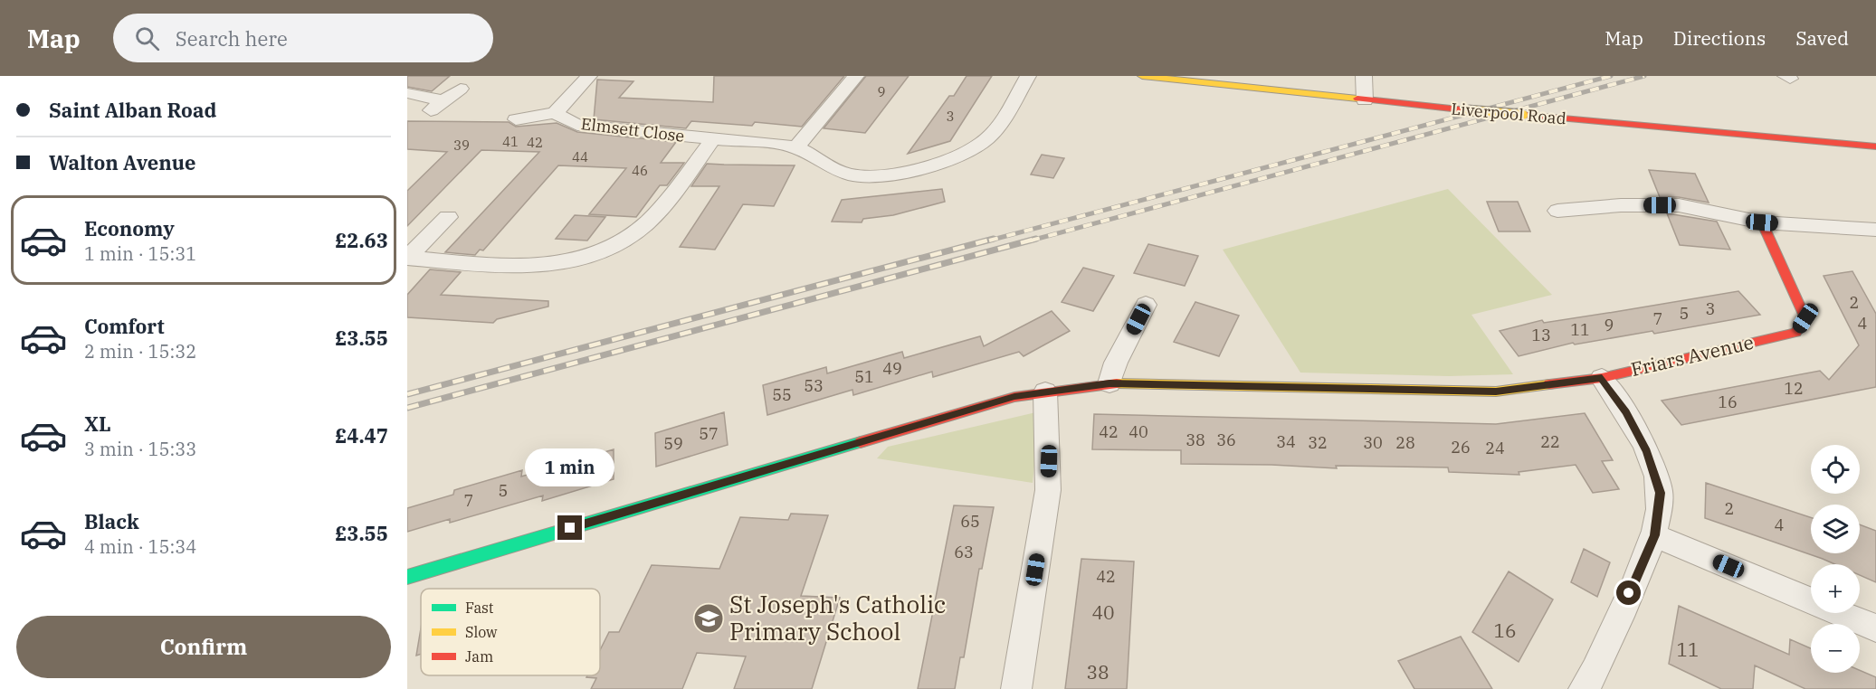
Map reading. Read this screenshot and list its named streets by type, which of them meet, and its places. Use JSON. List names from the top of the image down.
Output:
{
  "streets": {
    "main road": ["Liverpool Road", "Friars Avenue"],
    "street": ["Elmsett Close"]
  },
  "places": {
    "school or university": ["St Joseph's Catholic Primary School"]
  },
  "house_numbers": [
    "9",
    "3",
    "41",
    "42",
    "39",
    "44",
    "46",
    "2",
    "3",
    "5",
    "7",
    "4",
    "9",
    "11",
    "13",
    "49",
    "51",
    "53",
    "12",
    "55",
    "16",
    "42",
    "40",
    "57",
    "38",
    "36",
    "34",
    "22",
    "32",
    "30",
    "28",
    "59",
    "26",
    "24",
    "5",
    "7",
    "2",
    "65",
    "4",
    "63",
    "42",
    "40",
    "16",
    "11",
    "38"
  ],
  "legend": ["Fast", "Slow", "Jam"],
  "page": {
    "header": "Map",
    "search": "Search here",
    "nav": ["Map", "Directions", "Saved"],
    "banner": ["Saint Alban Road", "Walton Avenue"],
    "list": [
      {
        "name": "Economy",
        "note": "1 min · 15:31",
        "value": "£2.63"
      },
      {
        "name": "Comfort",
        "note": "2 min · 15:32",
        "value": "£3.55"
      },
      {
        "name": "XL",
        "note": "3 min · 15:33",
        "value": "£4.47"
      },
      {
        "name": "Black",
        "note": "4 min · 15:34",
        "value": "£3.55"
      }
    ],
    "map_buttons": ["+", "−"],
    "bubble": "1 min",
    "buttons": "Confirm"
  }
}
